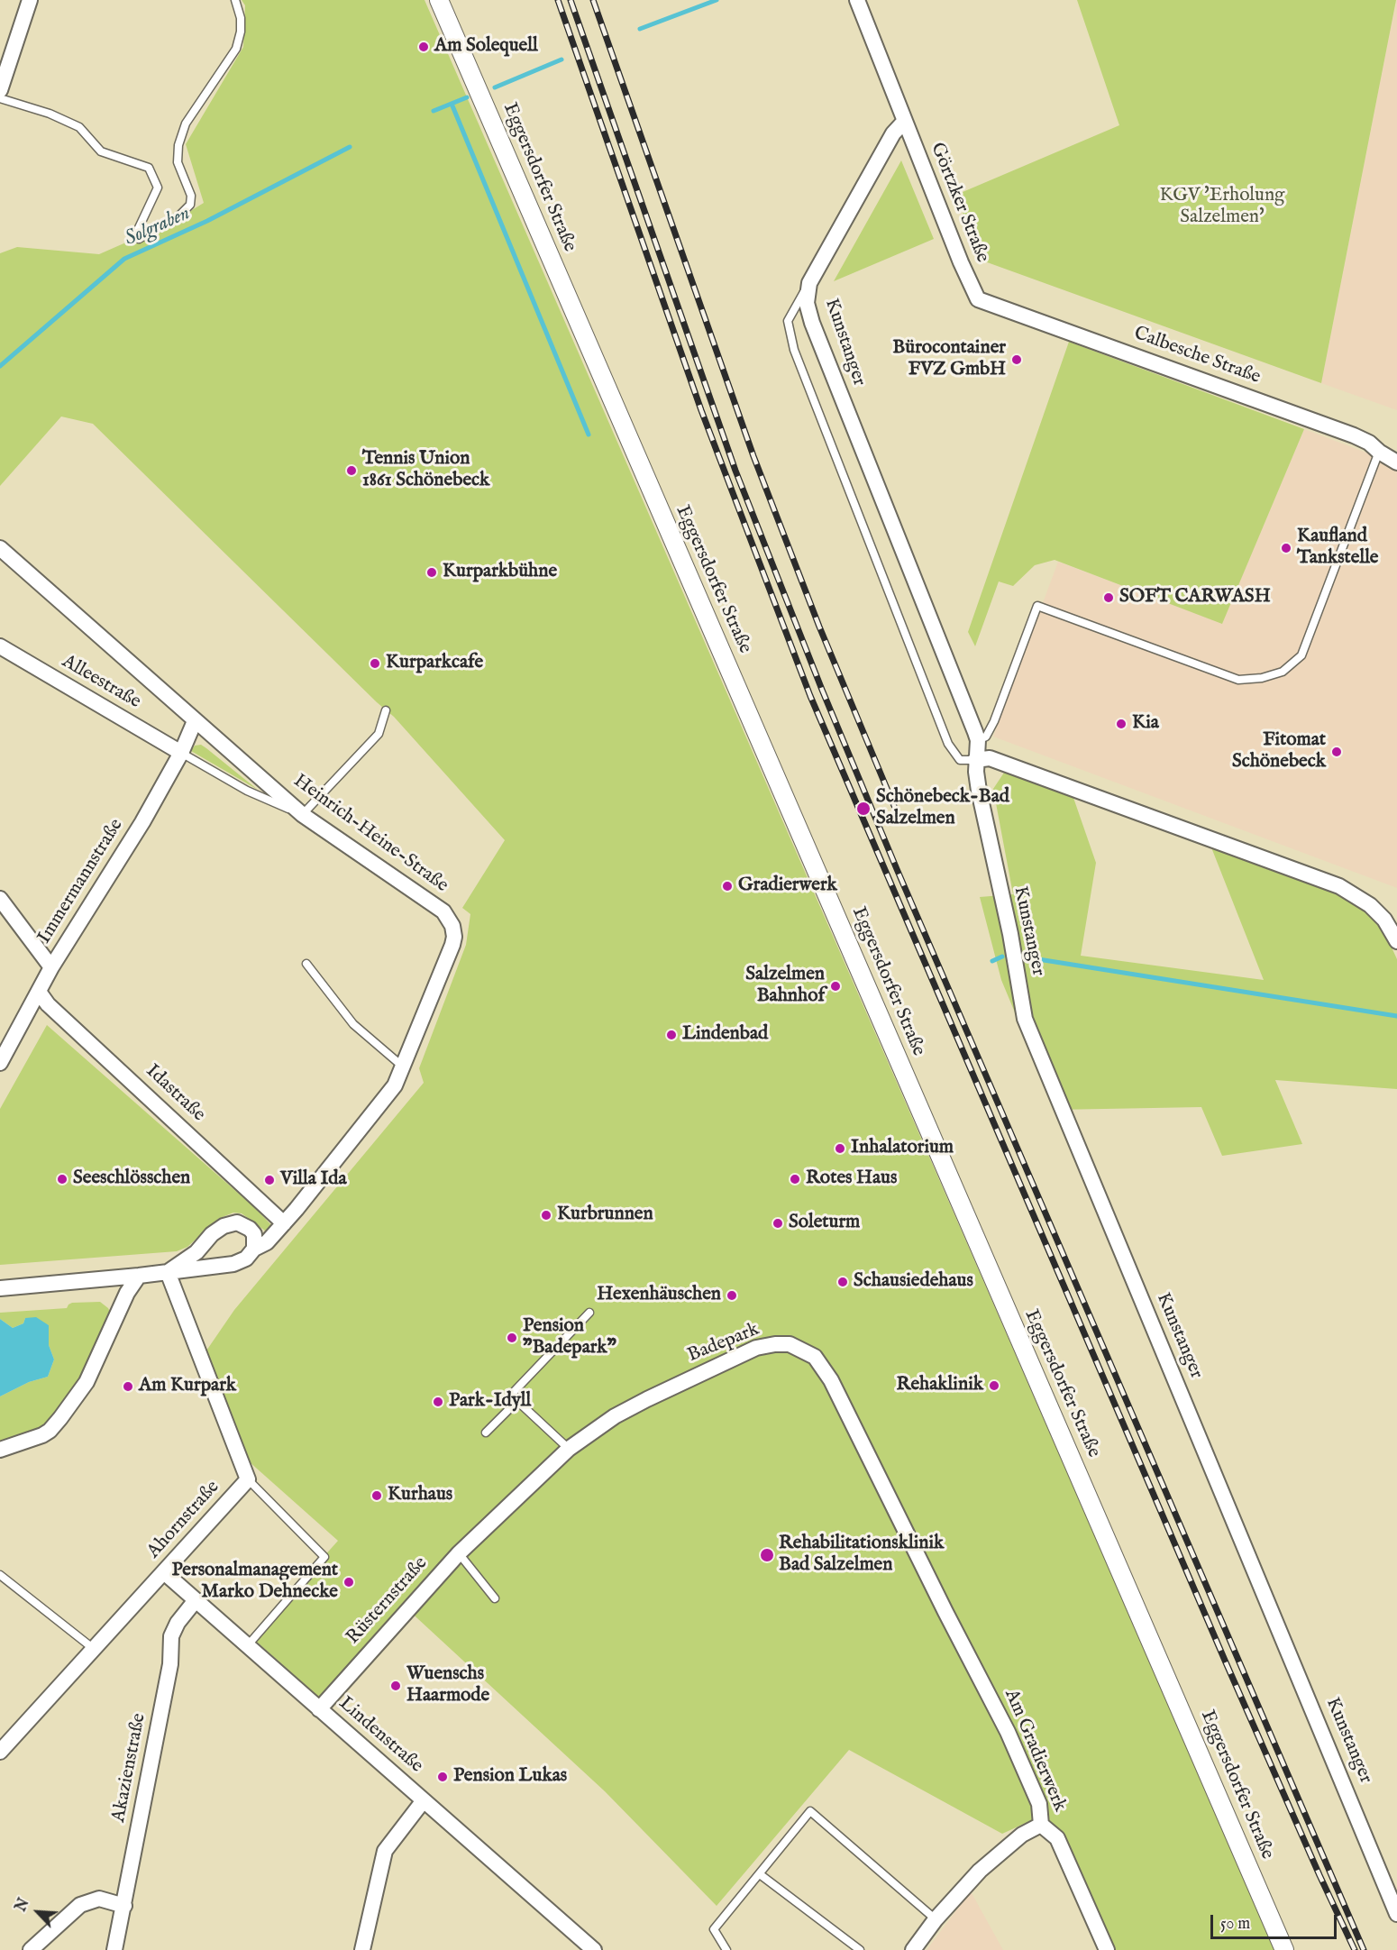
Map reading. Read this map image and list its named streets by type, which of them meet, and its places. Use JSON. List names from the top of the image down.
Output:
{
  "streets": {
    "street": [
      "Eggersdorfer Straße",
      "Görtzker Straße",
      "Kunstanger",
      "Calbesche Straße",
      "Alleestraße",
      "Heinrich-Heine-Straße",
      "Immermannstraße",
      "Idastraße",
      "Badepark",
      "Ahornstraße",
      "Rüsternstraße",
      "Lindenstraße",
      "Am Gradierwerk",
      "Akazienstraße"
    ]
  },
  "crossings": [
    ["Görtzker Straße", "Calbesche Straße"],
    ["Alleestraße", "Immermannstraße"],
    ["Heinrich-Heine-Straße", "Immermannstraße"],
    ["Heinrich-Heine-Straße", "Idastraße"],
    ["Heinrich-Heine-Straße", "Ahornstraße"],
    ["Immermannstraße", "Idastraße"],
    ["Badepark", "Rüsternstraße"],
    ["Badepark", "Am Gradierwerk"],
    ["Ahornstraße", "Lindenstraße"],
    ["Rüsternstraße", "Lindenstraße"],
    ["Lindenstraße", "Akazienstraße"]
  ],
  "water": ["Solgraben"],
  "parks": ["KGV 'Erholung Salzelmen'"],
  "places": [
    "Am Solequell",
    "Bürocontainer FVZ GmbH",
    "Tennis Union 1861 Schönebeck",
    "Kaufland Tankstelle",
    "Kurparkbühne",
    "SOFT CARWASH",
    "Kurparkcafe",
    "Kia",
    "Fitomat Schönebeck",
    "Schönebeck-Bad Salzelmen",
    "Gradierwerk",
    "Salzelmen Bahnhof",
    "Lindenbad",
    "Inhalatorium",
    "Seeschlösschen",
    "Rotes Haus",
    "Villa Ida",
    "Kurbrunnen",
    "Soleturm",
    "Schausiedehaus",
    "Hexenhäuschen",
    "Pension \"Badepark\"",
    "Rehaklinik",
    "Am Kurpark",
    "Park-Idyll",
    "Kurhaus",
    "Rehabilitationsklinik Bad Salzelmen",
    "Personalmanagement Marko Dehnecke",
    "Wuenschs Haarmode",
    "Pension Lukas"
  ],
  "scale_bar": "50 m",
  "north": "top left"
}
